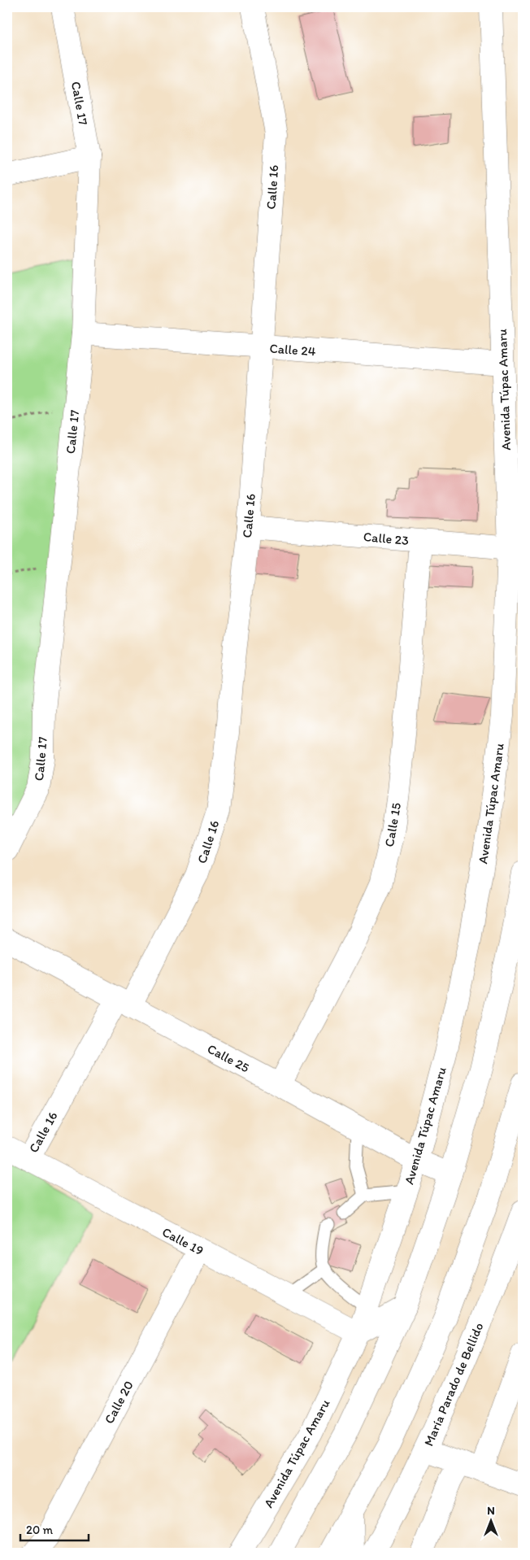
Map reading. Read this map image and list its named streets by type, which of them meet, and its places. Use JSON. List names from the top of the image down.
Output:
{
  "streets": {
    "main road": [
      "Calle 17",
      "Calle 16",
      "Calle 24",
      "Avenida Túpac Amaru",
      "Calle 23",
      "Calle 15",
      "Calle 25",
      "Calle 19",
      "María Parado de Bellido",
      "Calle 20"
    ]
  },
  "crossings": [
    ["Calle 17", "Calle 24"],
    ["Calle 16", "Calle 24"],
    ["Calle 16", "Calle 23"],
    ["Calle 16", "Calle 25"],
    ["Calle 16", "Calle 19"],
    ["Calle 24", "Avenida Túpac Amaru"],
    ["Avenida Túpac Amaru", "Calle 23"],
    ["Avenida Túpac Amaru", "Calle 25"],
    ["Avenida Túpac Amaru", "Calle 19"],
    ["Calle 23", "Calle 15"],
    ["Calle 15", "Calle 25"],
    ["Calle 19", "Calle 20"]
  ],
  "scale_bar": "20 m",
  "north": "top"
}
